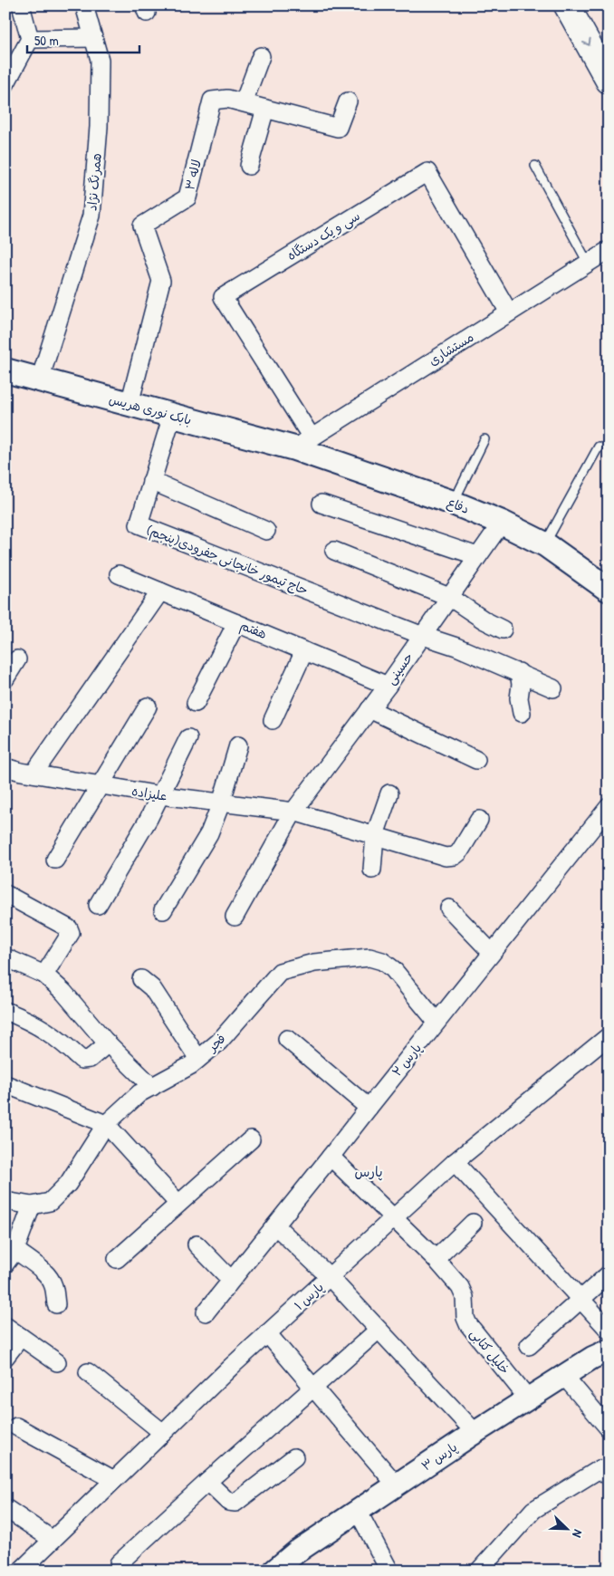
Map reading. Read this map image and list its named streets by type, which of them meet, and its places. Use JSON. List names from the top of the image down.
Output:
{
  "streets": {
    "main road": ["بابک نوری هریس", "دفاع"],
    "street": [
      "لاله ۳",
      "همرنگ نژاد",
      "سی و یک دستگاه",
      "مستشاری",
      "حاج تیمور خانجانی جفرودی(پنجم)",
      "هفتم",
      "حسینی",
      "علیزاده",
      "فجر",
      "پارس ۲",
      "پارس ۱",
      "خلیل کتابی",
      "پارس ۳"
    ]
  },
  "crossings": [
    ["لاله ۳", "بابک نوری هریس"],
    ["همرنگ نژاد", "بابک نوری هریس"],
    ["سی و یک دستگاه", "مستشاری"],
    ["سی و یک دستگاه", "بابک نوری هریس"],
    ["سی و یک دستگاه", "دفاع"],
    ["مستشاری", "بابک نوری هریس"],
    ["مستشاری", "دفاع"],
    ["بابک نوری هریس", "دفاع"],
    ["بابک نوری هریس", "حاج تیمور خانجانی جفرودی(پنجم)"],
    ["دفاع", "حسینی"],
    ["حاج تیمور خانجانی جفرودی(پنجم)", "حسینی"],
    ["هفتم", "حسینی"],
    ["حسینی", "علیزاده"],
    ["فجر", "پارس ۲"],
    ["پارس ۲", "خلیل کتابی"],
    ["پارس ۱", "خلیل کتابی"],
    ["خلیل کتابی", "پارس ۳"]
  ],
  "districts": ["پارس"],
  "scale_bar": "50 m",
  "north": "bottom right"
}
